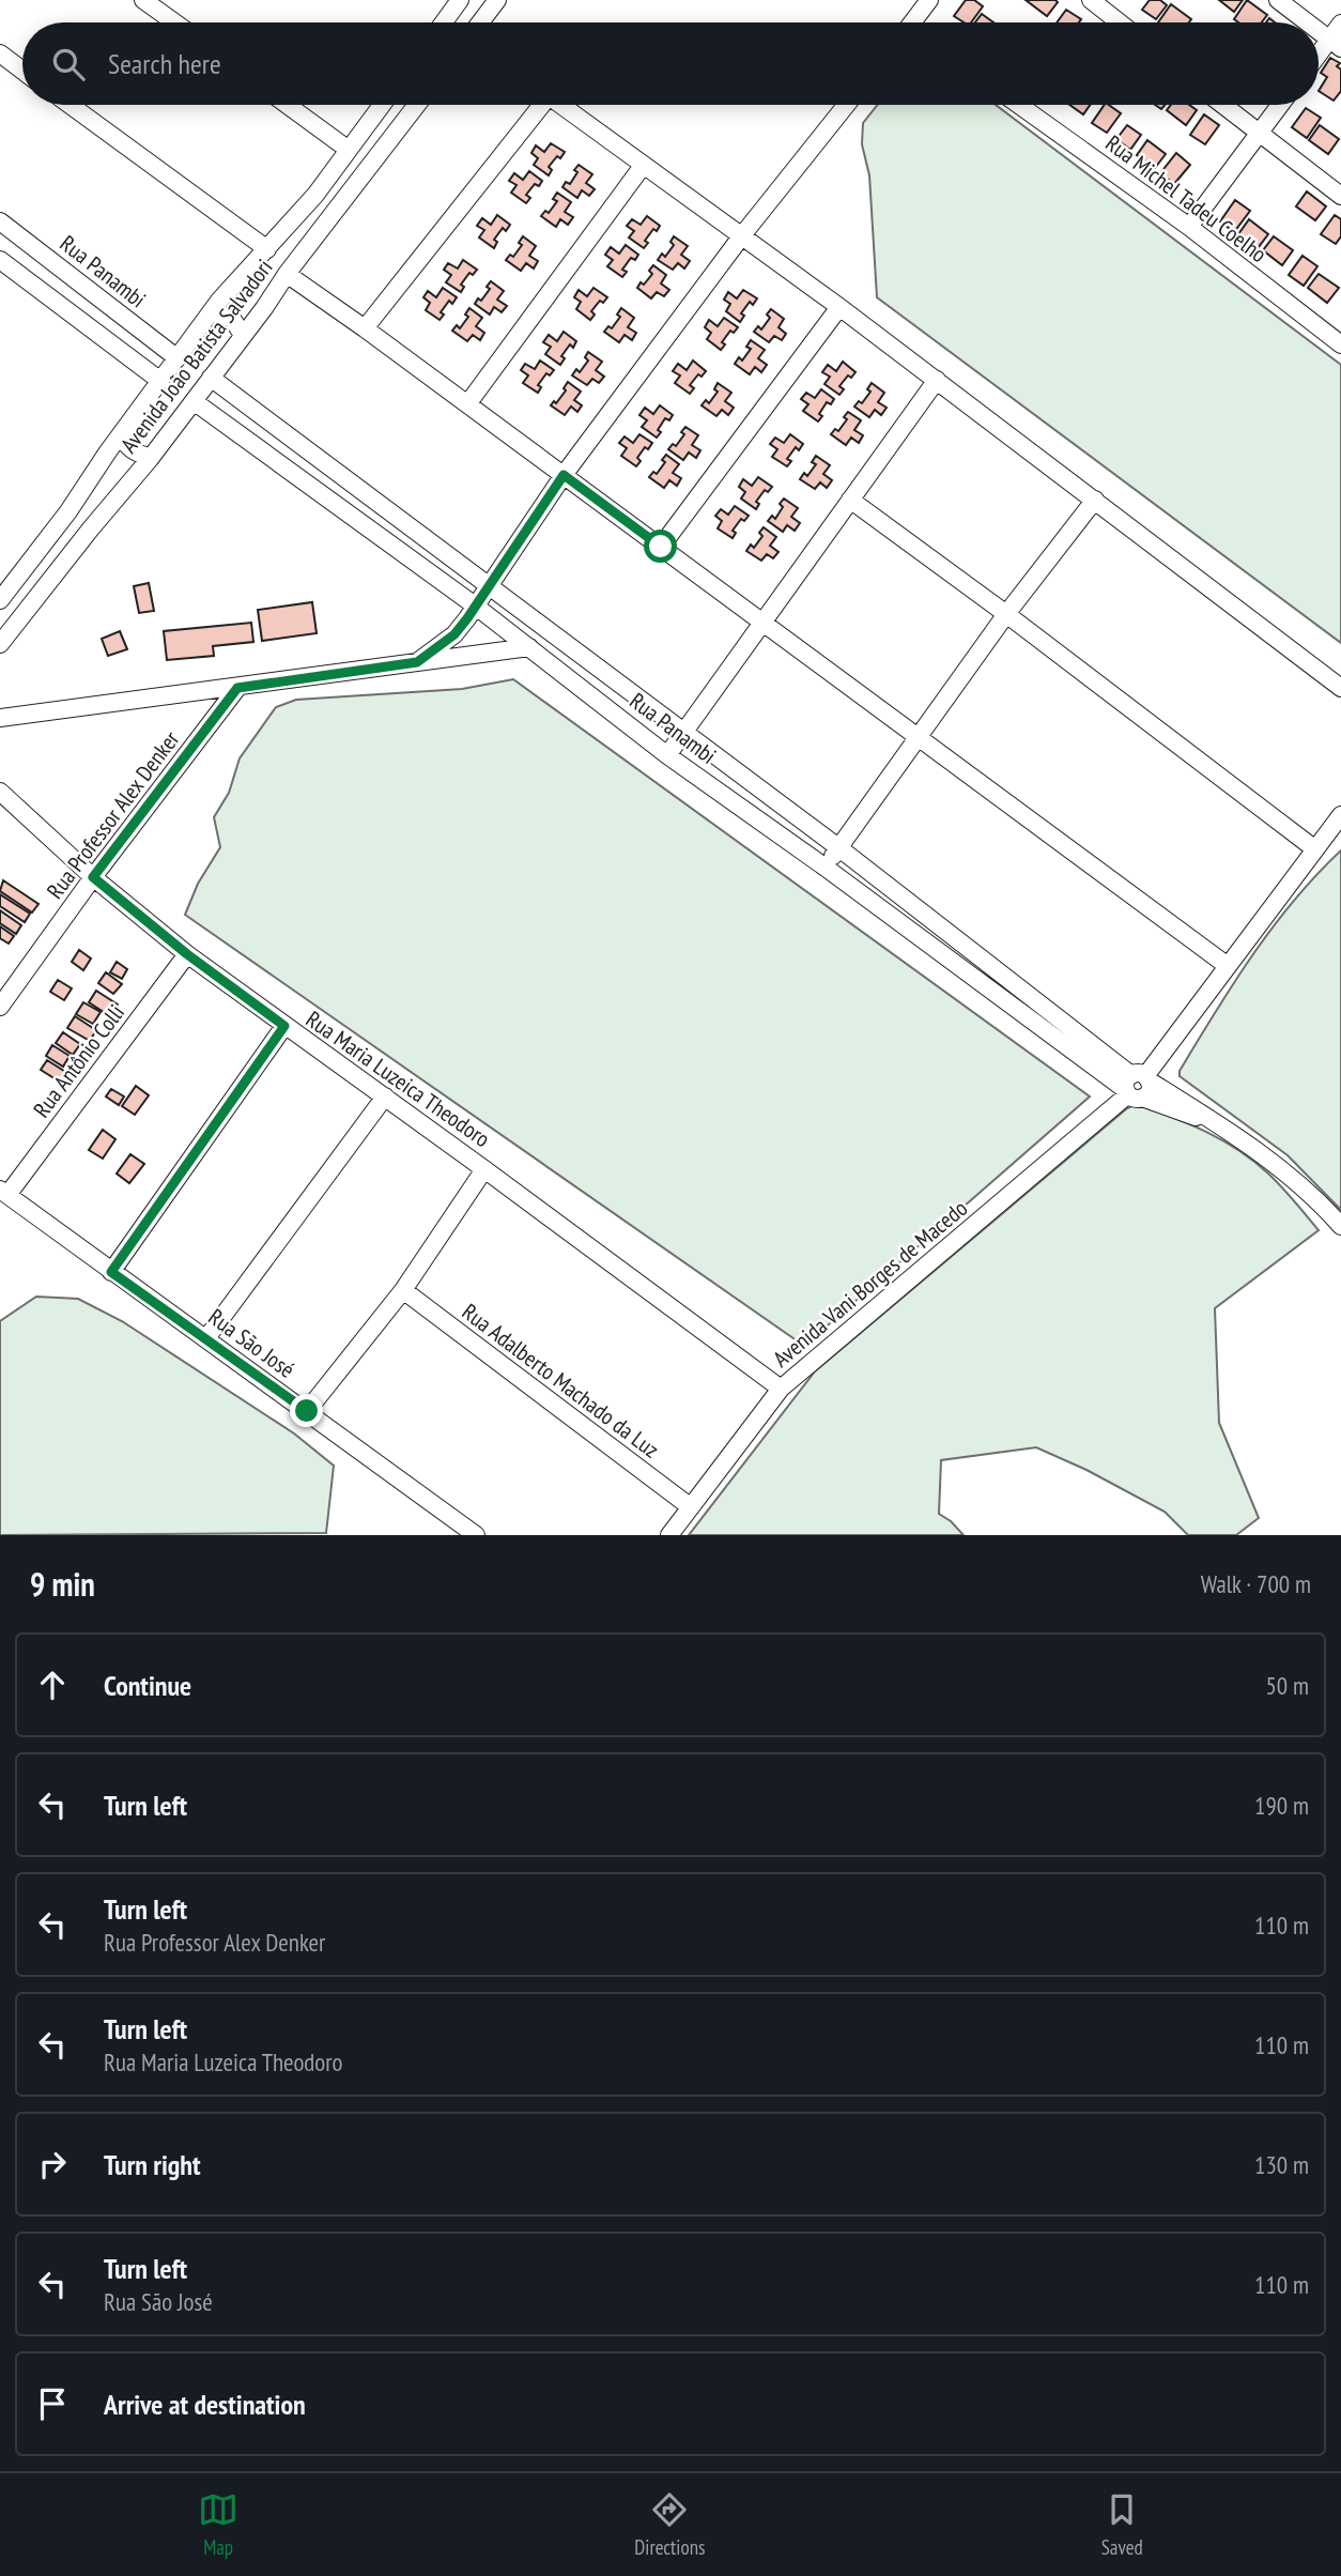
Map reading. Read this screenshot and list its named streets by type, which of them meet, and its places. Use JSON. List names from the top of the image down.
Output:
{
  "streets": {
    "street": [
      "Rua Michel Tadeu Coelho",
      "Rua Panambi",
      "Avenida João Batista Salvadori",
      "Rua Professor Alex Denker",
      "Rua Antônio Colli",
      "Rua Maria Luzeica Theodoro",
      "Avenida Vani Borges de Macedo",
      "Rua São José",
      "Rua Adalberto Machado da Luz"
    ]
  },
  "crossings": [
    ["Rua Panambi", "Avenida João Batista Salvadori"],
    ["Rua Panambi", "Avenida Vani Borges de Macedo"],
    ["Rua Professor Alex Denker", "Rua Maria Luzeica Theodoro"],
    ["Rua Antônio Colli", "Rua Maria Luzeica Theodoro"],
    ["Rua Antônio Colli", "Rua São José"],
    ["Rua Maria Luzeica Theodoro", "Avenida Vani Borges de Macedo"],
    ["Avenida Vani Borges de Macedo", "Rua Adalberto Machado da Luz"]
  ],
  "page": {
    "search": "Search here",
    "heading": ["9 min", "Walk · 700 m"],
    "list": [
      ["Continue", "50 m"],
      ["Turn left", "190 m"],
      ["Turn left", "Rua Professor Alex Denker", "110 m"],
      ["Turn left", "Rua Maria Luzeica Theodoro", "110 m"],
      ["Turn right", "130 m"],
      ["Turn left", "Rua São José", "110 m"],
      "Arrive at destination"
    ],
    "nav": ["Map", "Directions", "Saved"]
  }
}
